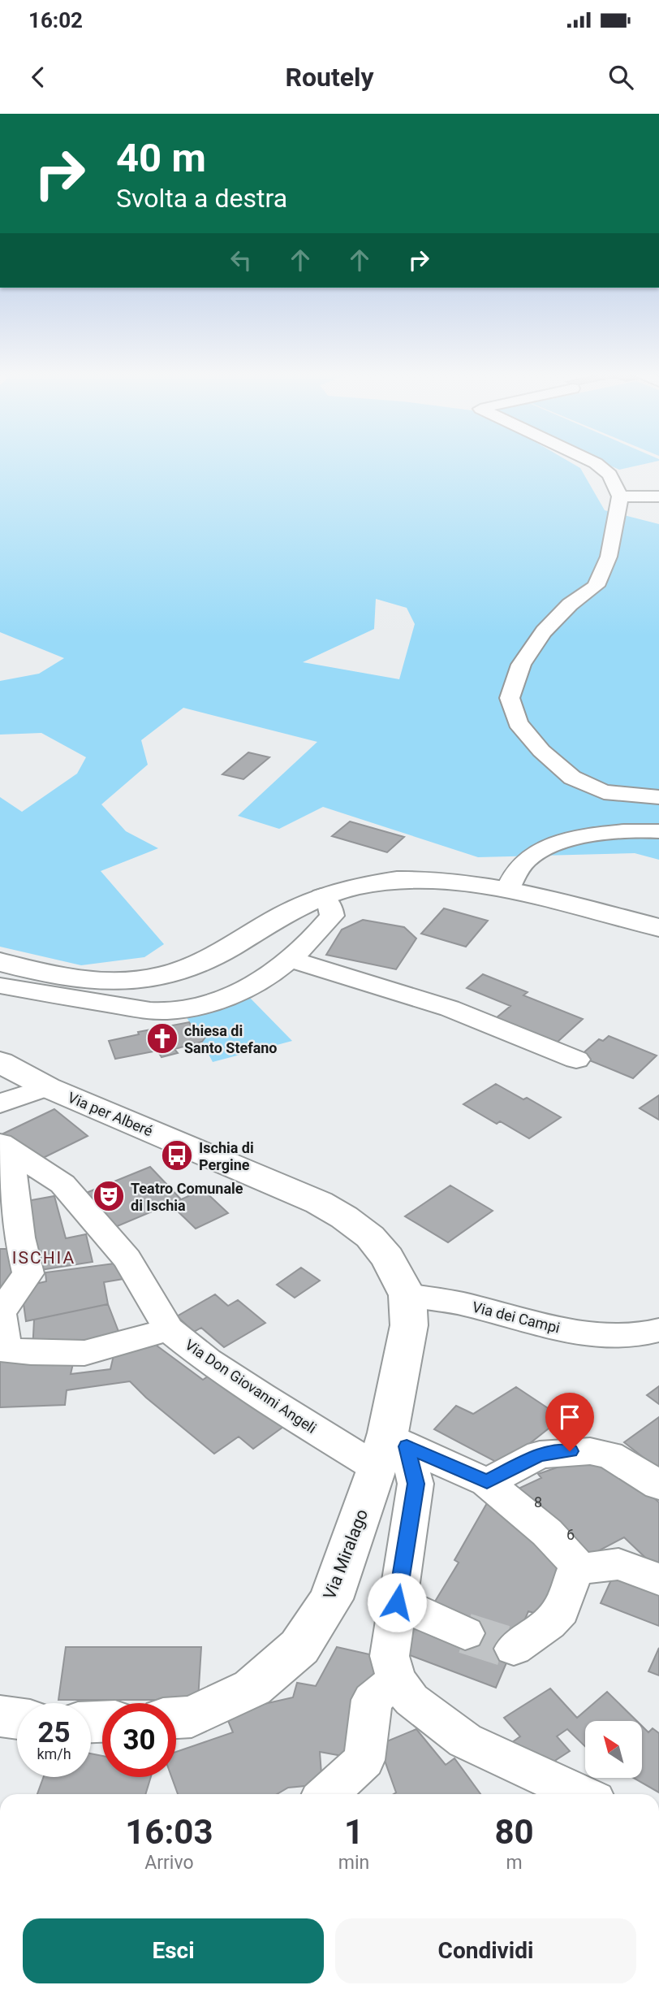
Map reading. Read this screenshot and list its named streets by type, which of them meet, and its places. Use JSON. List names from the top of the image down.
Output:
{
  "streets": {
    "street": [
      "Via per Alberé",
      "Via dei Campi",
      "Via Don Giovanni Angeli",
      "Via Miralago"
    ]
  },
  "crossings": [
    ["Via per Alberé", "Via dei Campi"],
    ["Via per Alberé", "Via Don Giovanni Angeli"],
    ["Via per Alberé", "Via Miralago"],
    ["Via Don Giovanni Angeli", "Via Miralago"]
  ],
  "districts": ["ISCHIA"],
  "places": {
    "church": ["chiesa di Santo Stefano"],
    "bus stop": ["Ischia di Pergine"],
    "theatre": ["Teatro Comunale di Ischia"]
  },
  "house_numbers": ["8", "6"],
  "north": "top left",
  "page": {
    "status": "16:02",
    "header": "Routely",
    "turn": ["40 m", "Svolta a destra"],
    "speed": "25 km/h",
    "limit": "30",
    "eta": [
      "16:03",
      "Arrivo",
      "1",
      "min",
      "80",
      "m"
    ],
    "buttons": ["Esci", "Condividi"]
  }
}
